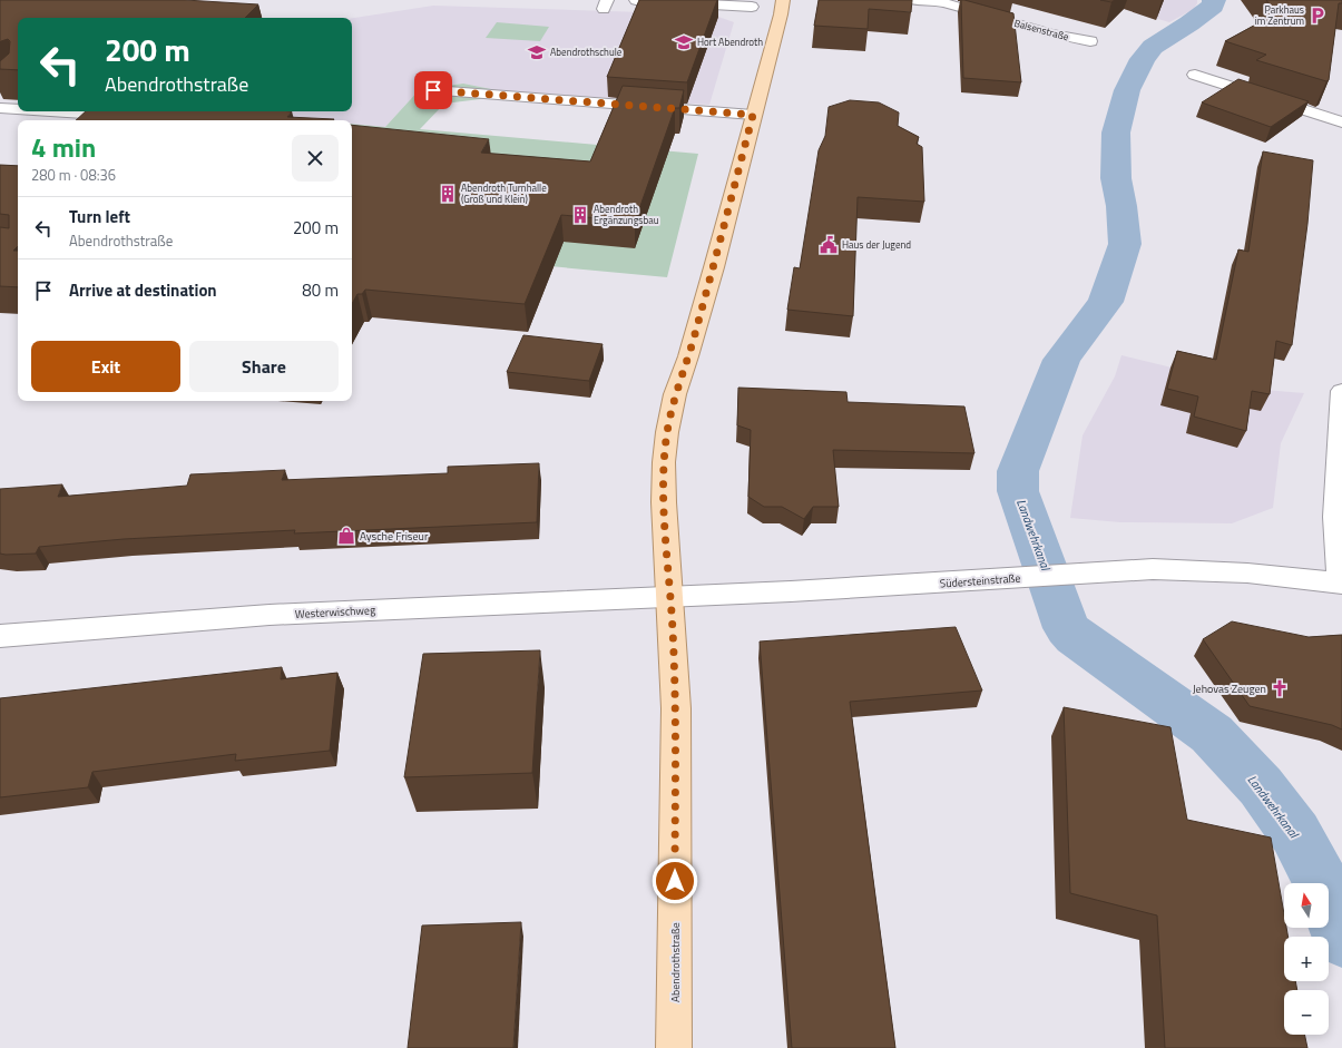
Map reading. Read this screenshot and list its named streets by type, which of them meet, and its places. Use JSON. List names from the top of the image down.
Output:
{
  "streets": {
    "main road": ["Abendrothstraße"],
    "street": ["Balsenstraße", "Südersteinstraße", "Westerwischweg"]
  },
  "crossings": [
    ["Südersteinstraße", "Westerwischweg"],
    ["Südersteinstraße", "Abendrothstraße"],
    ["Westerwischweg", "Abendrothstraße"]
  ],
  "water": ["Landwehrkanal"],
  "places": {
    "parking": ["Parkhaus im Zentrum"],
    "school or university": ["Hort Abendroth", "Abendrothschule"],
    "building": ["Abendroth Turnhalle (Groß und Klein)", "Abendroth Ergänzungsbau"],
    "public building": ["Haus der Jugend"],
    "shop": ["Aysche Friseur"],
    "church": ["Jehovas Zeugen"]
  },
  "north": "top",
  "page": {
    "turn": ["200 m", "Abendrothstraße"],
    "heading": ["4 min", "280 m · 08:36"],
    "list": [
      {
        "name": "Turn left",
        "note": "Abendrothstraße",
        "value": "200 m"
      },
      {
        "name": "Arrive at destination",
        "value": "80 m"
      }
    ],
    "buttons": ["Exit", "Share"],
    "map_buttons": ["+", "−"]
  }
}
